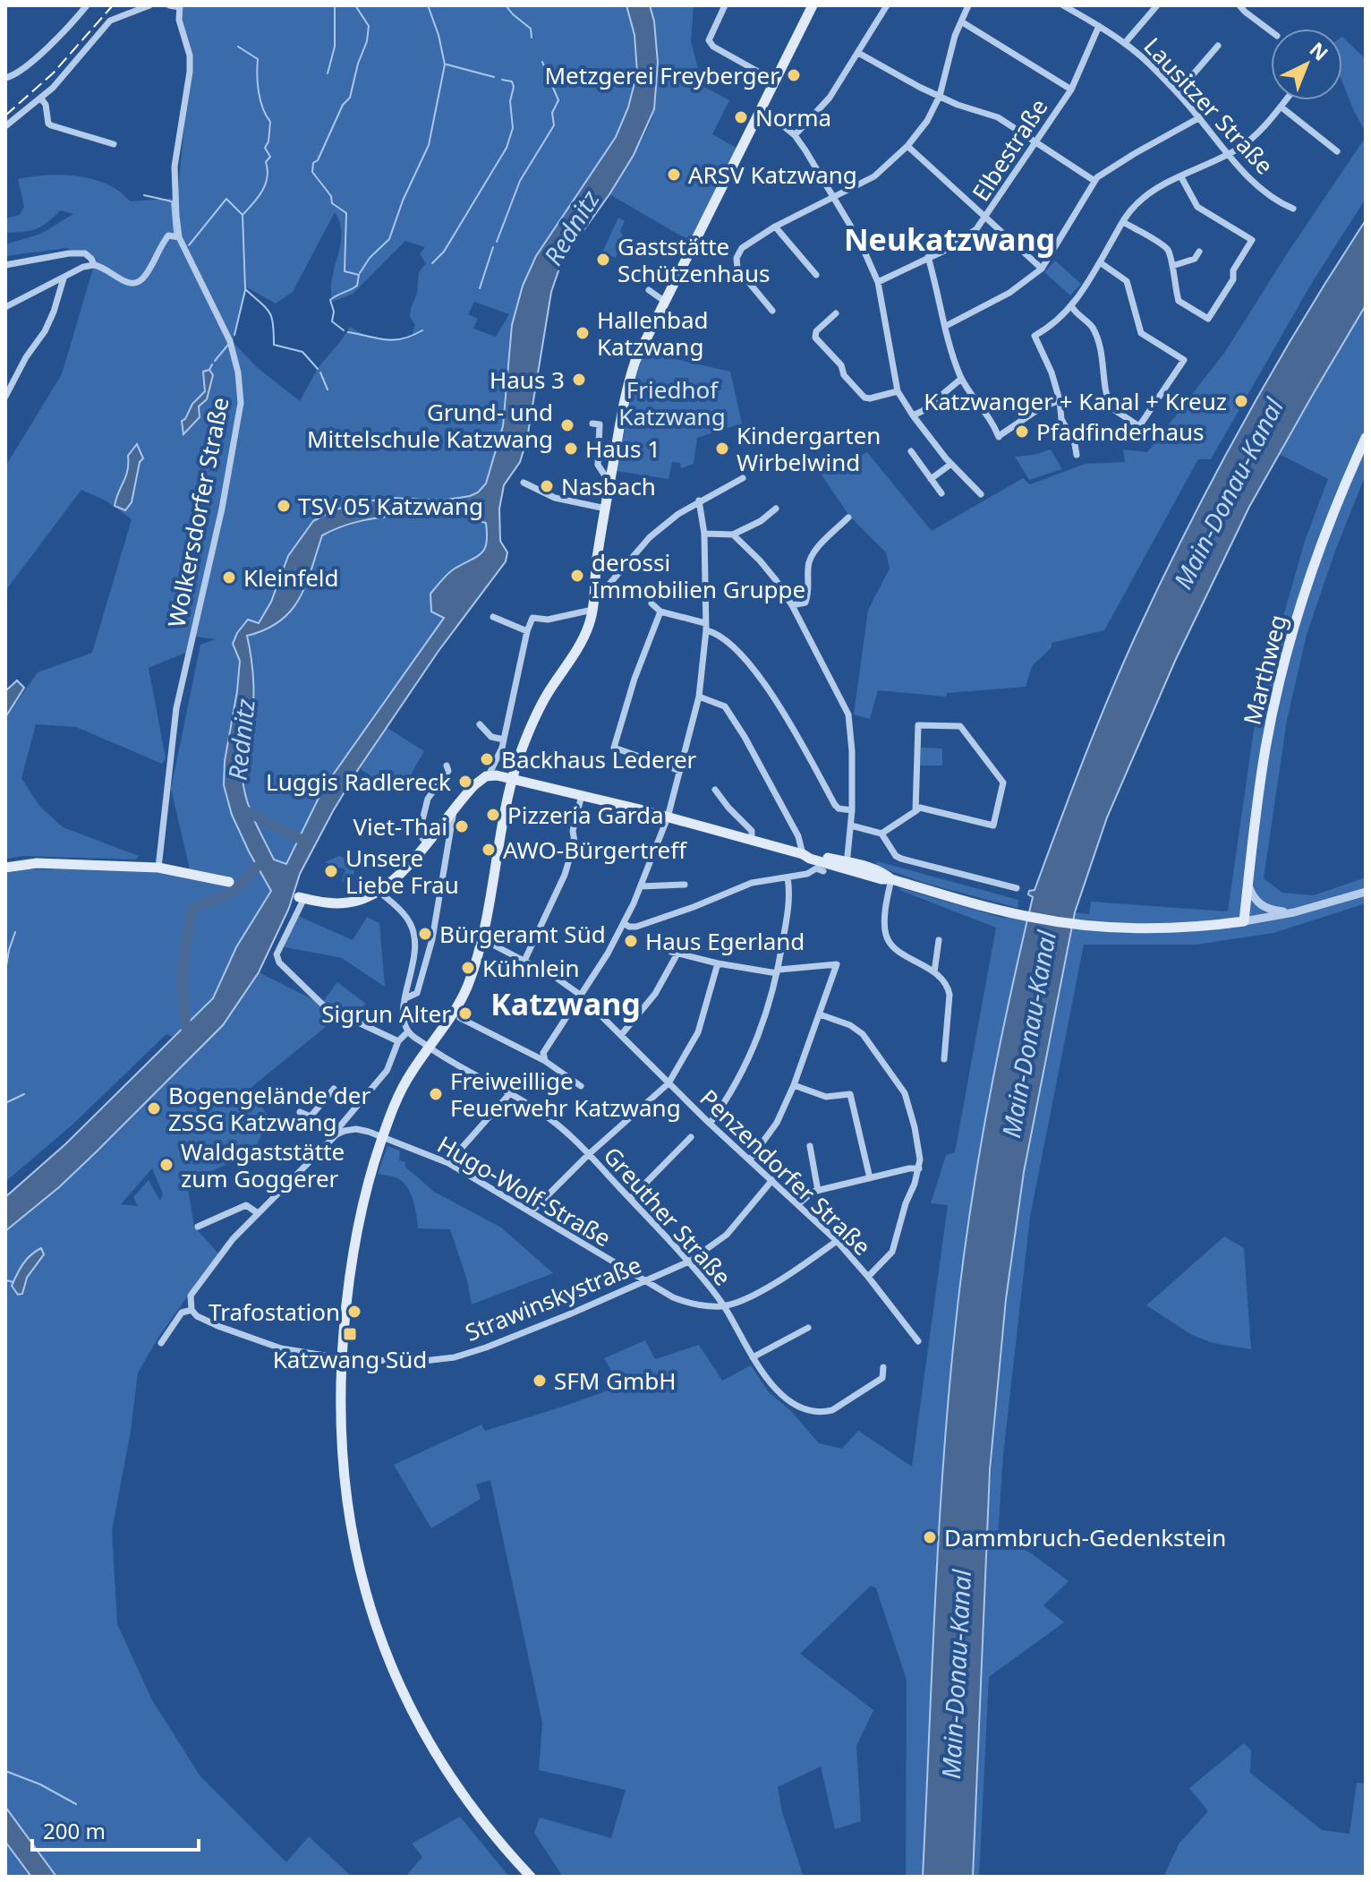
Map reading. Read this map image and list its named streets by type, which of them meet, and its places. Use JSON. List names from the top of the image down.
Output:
{
  "streets": {
    "main road": ["Marthweg"],
    "street": [
      "Lausitzer Straße",
      "Elbestraße",
      "Wolkersdorfer Straße",
      "Penzendorfer Straße",
      "Hugo-Wolf-Straße",
      "Greuther Straße",
      "Strawinskystraße"
    ]
  },
  "crossings": [
    ["Lausitzer Straße", "Elbestraße"],
    ["Penzendorfer Straße", "Hugo-Wolf-Straße"],
    ["Penzendorfer Straße", "Strawinskystraße"],
    ["Hugo-Wolf-Straße", "Greuther Straße"],
    ["Hugo-Wolf-Straße", "Strawinskystraße"],
    ["Greuther Straße", "Strawinskystraße"]
  ],
  "districts": ["Neukatzwang", "Katzwang"],
  "water": ["Rednitz", "Main-Donau-Kanal"],
  "parks": ["Friedhof Katzwang"],
  "places": {
    "other": [
      "Metzgerei Freyberger",
      "Norma",
      "ARSV Katzwang",
      "Gaststätte Schützenhaus",
      "Hallenbad Katzwang",
      "Haus 3",
      "Katzwanger + Kanal + Kreuz",
      "Grund- und Mittelschule Katzwang",
      "Pfadfinderhaus",
      "Haus 1",
      "Kindergarten Wirbelwind",
      "Nasbach",
      "TSV 05 Katzwang",
      "derossi Immobilien Gruppe",
      "Kleinfeld",
      "Backhaus Lederer",
      "Luggis Radlereck",
      "Pizzeria Garda",
      "Viet-Thai",
      "AWO-Bürgertreff",
      "Unsere Liebe Frau",
      "Bürgeramt Süd",
      "Haus Egerland",
      "Kühnlein",
      "Sigrun Alter",
      "Freiweillige Feuerwehr Katzwang",
      "Bogengelände der ZSSG Katzwang",
      "Waldgaststätte zum Goggerer",
      "Trafostation",
      "SFM GmbH",
      "Dammbruch-Gedenkstein"
    ],
    "transit": ["Katzwang Süd"]
  },
  "scale_bar": "200 m",
  "north": "top right"
}
